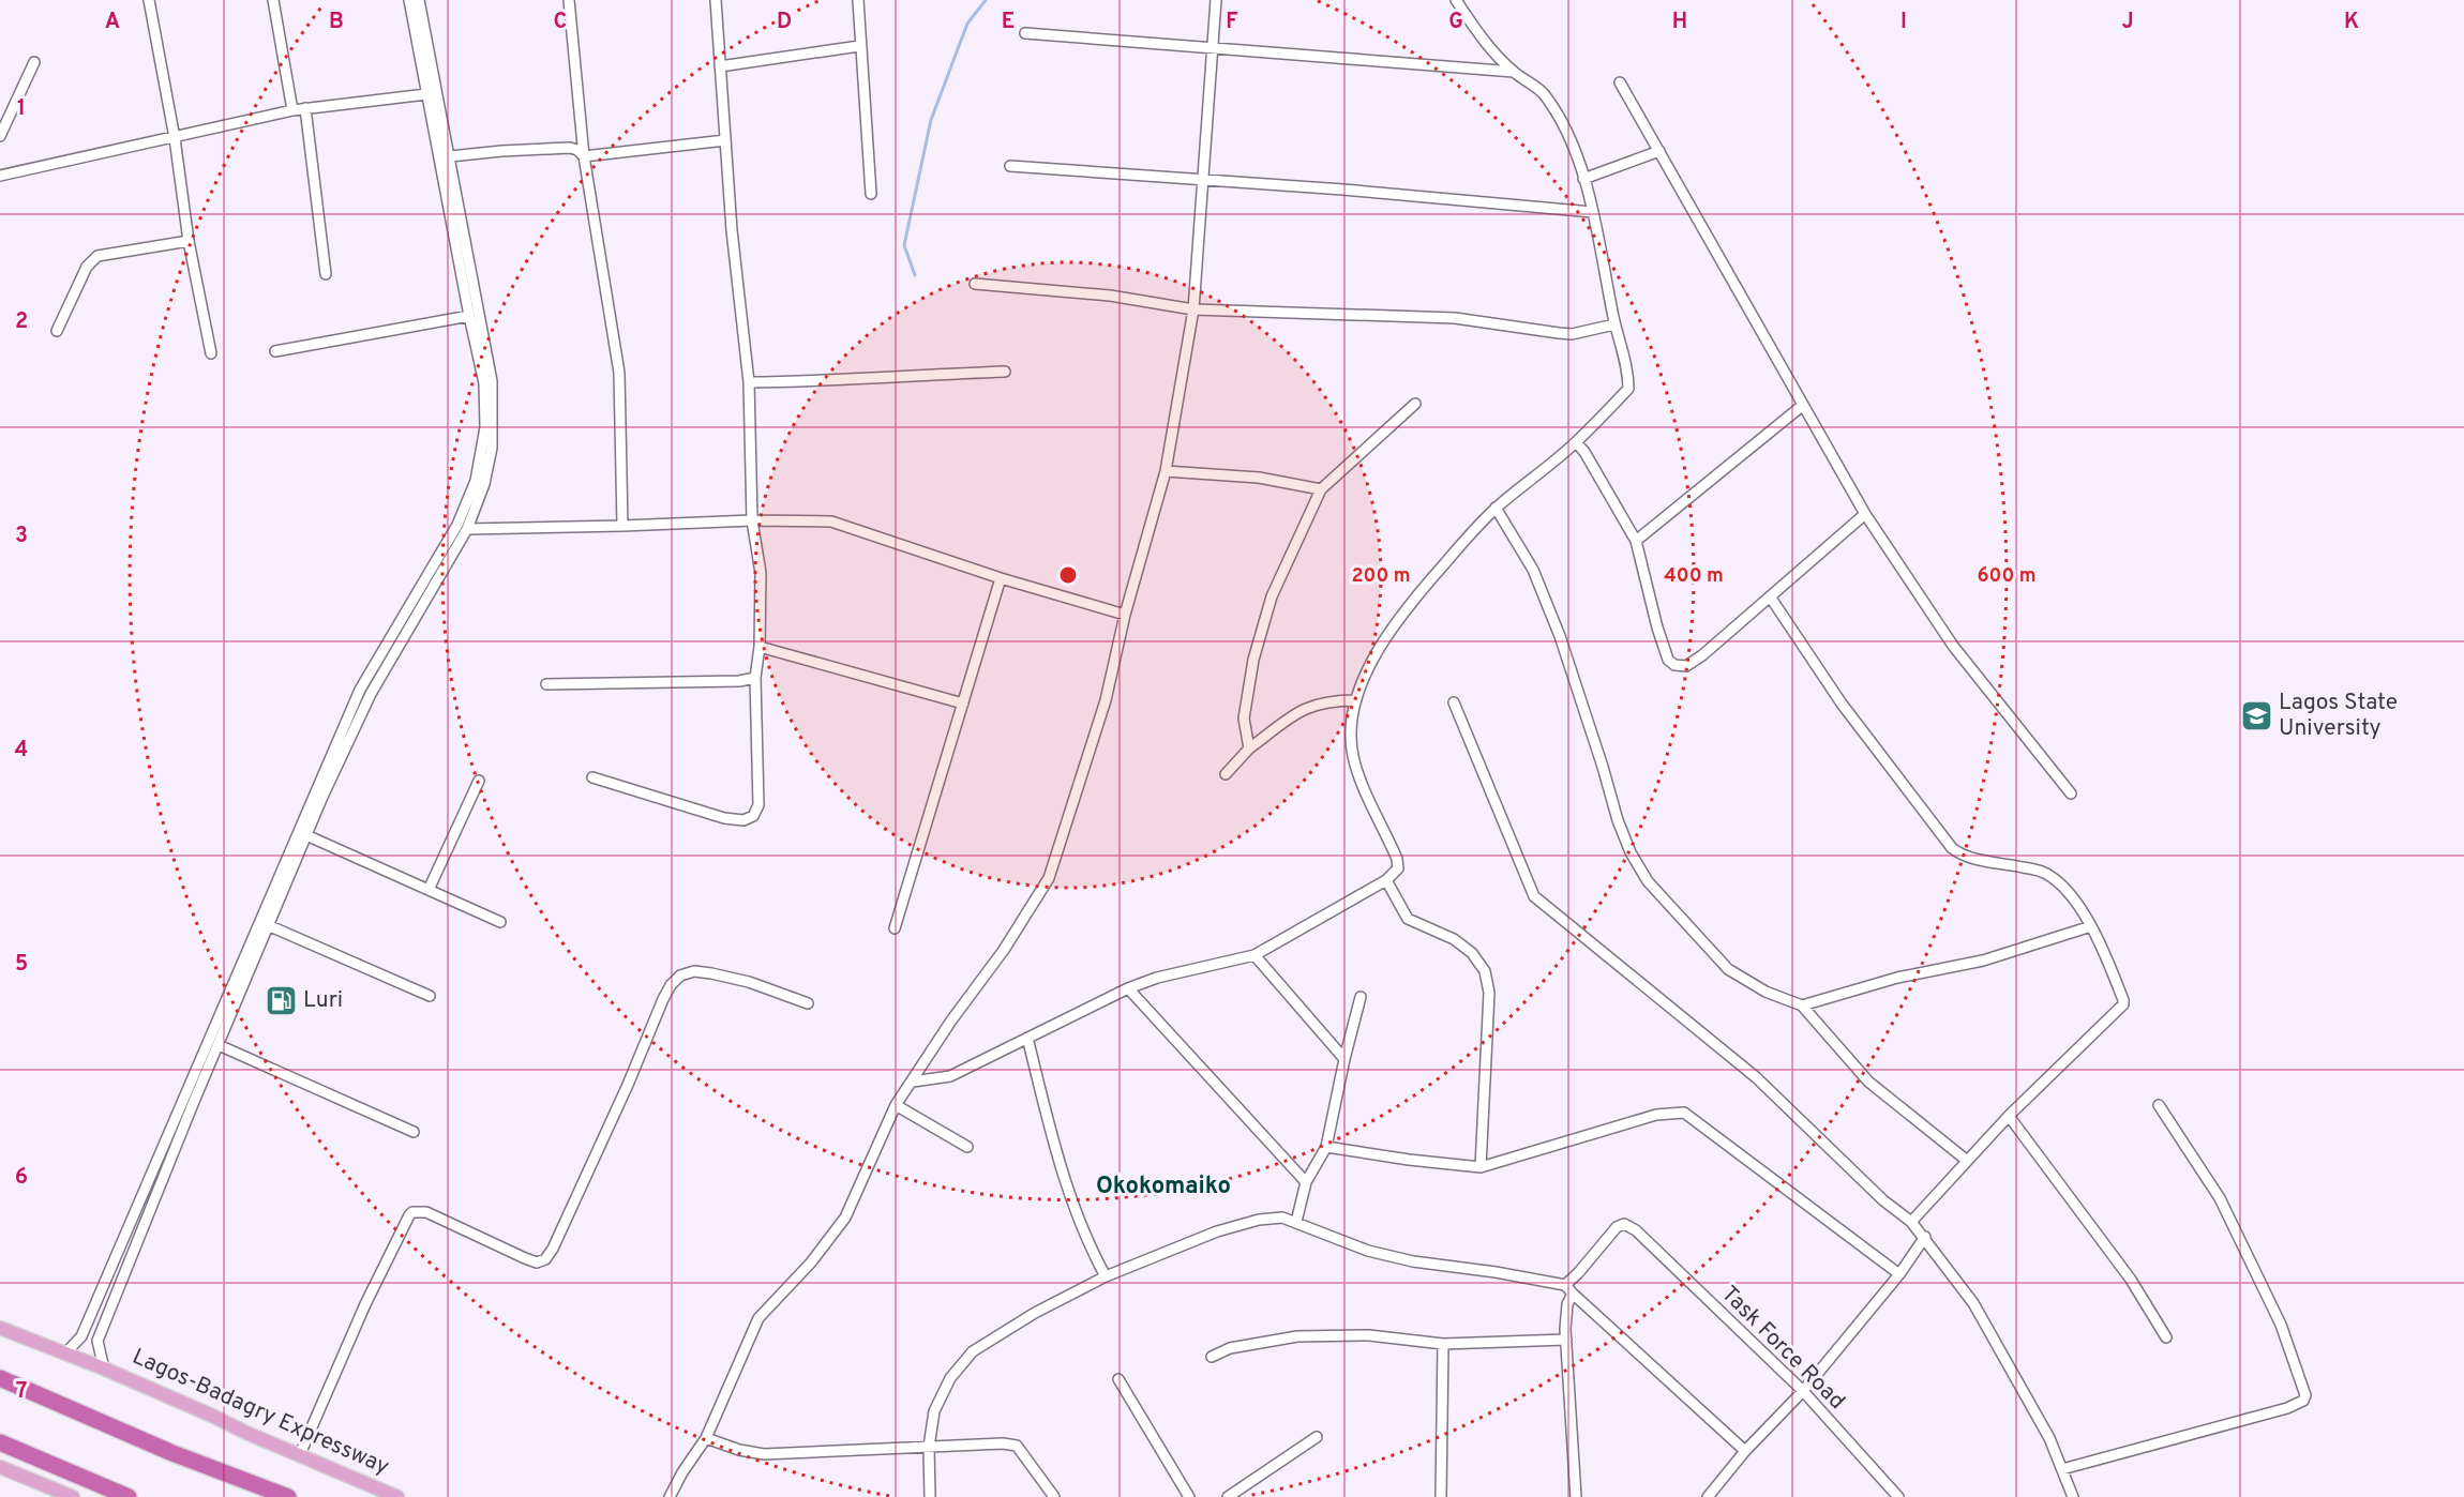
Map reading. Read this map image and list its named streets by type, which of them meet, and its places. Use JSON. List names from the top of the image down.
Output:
{
  "streets": {
    "main road": ["Lagos-Badagry Expressway"],
    "street": ["Task Force Road"]
  },
  "districts": ["Okokomaiko"],
  "places": {
    "school or university": ["Lagos State University"],
    "fuel station": ["Luri"]
  },
  "grid": {
    "columns": [
      "A",
      "B",
      "C",
      "D",
      "E",
      "F",
      "G",
      "H",
      "I",
      "J",
      "K"
    ],
    "rows": [
      "1",
      "2",
      "3",
      "4",
      "5",
      "6",
      "7"
    ]
  },
  "rings": ["200 m", "400 m", "600 m"]
}
